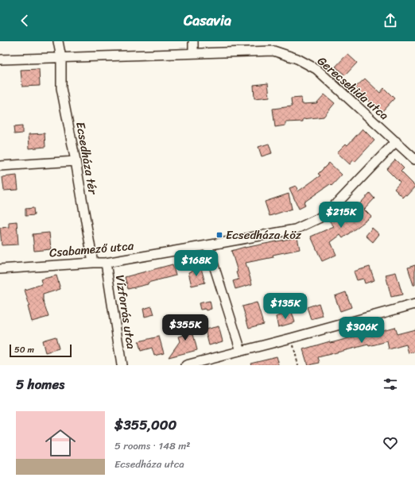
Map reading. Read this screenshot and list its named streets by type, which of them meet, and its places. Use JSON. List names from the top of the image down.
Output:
{
  "streets": {
    "street": [
      "Gerecsehida utca",
      "Ecsedháza tér",
      "Csabamező utca",
      "Vízforrás utca"
    ]
  },
  "crossings": [
    ["Gerecsehida utca", "Ecsedháza tér"],
    ["Gerecsehida utca", "Csabamező utca"],
    ["Ecsedháza tér", "Csabamező utca"],
    ["Csabamező utca", "Vízforrás utca"]
  ],
  "places": {
    "transit": ["Ecsedháza köz"]
  },
  "scale_bar": "50 m",
  "page": {
    "header": "Casavia",
    "price": [
      "$215K",
      "$168K",
      "$135K",
      "$355K",
      "$306K"
    ],
    "scale": "50 m",
    "heading": "5 homes",
    "list": [
      {
        "name": "$355,000",
        "note": "5 rooms · 148 m² · Ecsedháza utca"
      }
    ]
  }
}
